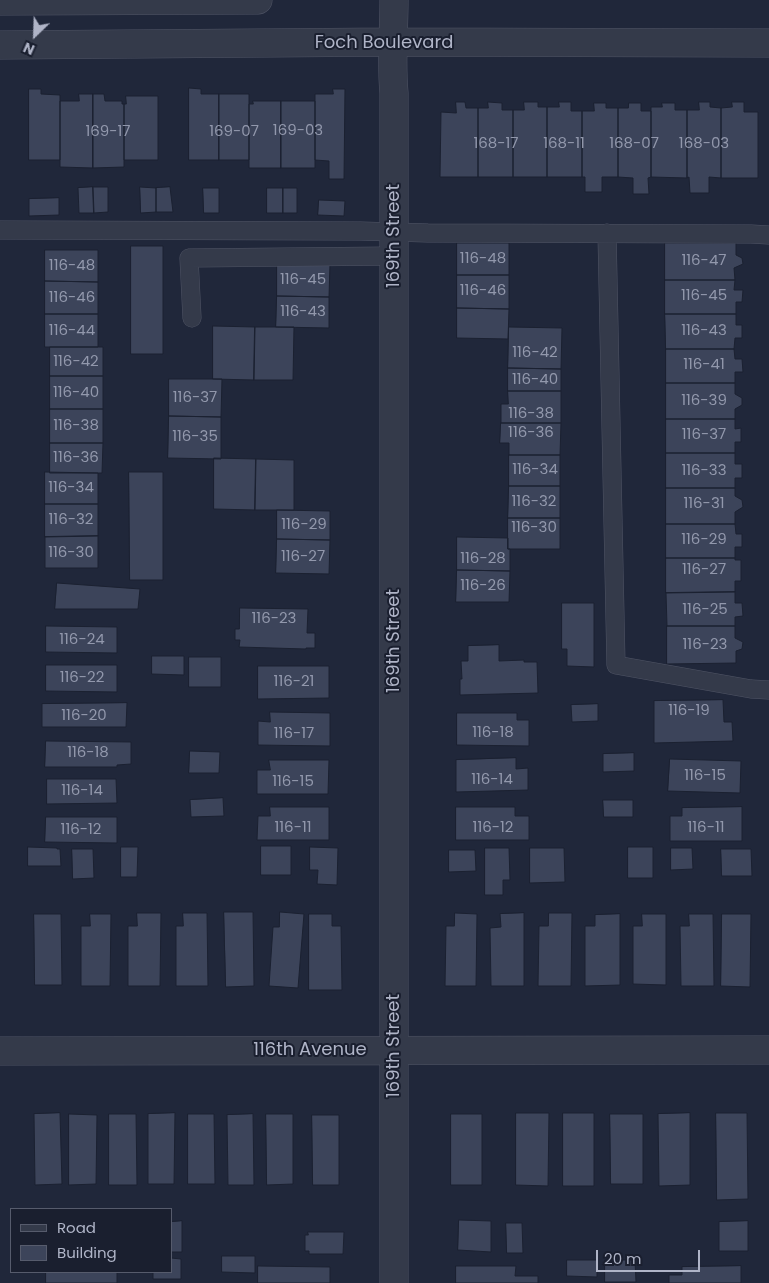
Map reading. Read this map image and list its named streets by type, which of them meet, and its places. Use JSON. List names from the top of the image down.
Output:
{
  "streets": {
    "street": ["Foch Boulevard", "169th Street", "116th Avenue"]
  },
  "crossings": [
    ["Foch Boulevard", "169th Street"],
    ["169th Street", "116th Avenue"]
  ],
  "house_numbers": [
    "169-03",
    "169-17",
    "169-07",
    "168-17",
    "168-11",
    "168-07",
    "168-03",
    "116-48",
    "116-47",
    "116-48",
    "116-45",
    "116-46",
    "116-45",
    "116-46",
    "116-43",
    "116-44",
    "116-43",
    "116-42",
    "116-42",
    "116-41",
    "116-40",
    "116-40",
    "116-37",
    "116-39",
    "116-38",
    "116-38",
    "116-36",
    "116-37",
    "116-35",
    "116-36",
    "116-34",
    "116-33",
    "116-34",
    "116-32",
    "116-31",
    "116-32",
    "116-29",
    "116-30",
    "116-29",
    "116-30",
    "116-27",
    "116-28",
    "116-27",
    "116-26",
    "116-25",
    "116-23",
    "116-24",
    "116-23",
    "116-22",
    "116-21",
    "116-19",
    "116-20",
    "116-18",
    "116-17",
    "116-18",
    "116-15",
    "116-14",
    "116-15",
    "116-14",
    "116-11",
    "116-12",
    "116-11",
    "116-12"
  ],
  "legend": ["Road", "Building"],
  "scale_bar": "20 m",
  "north": "bottom left"
}
